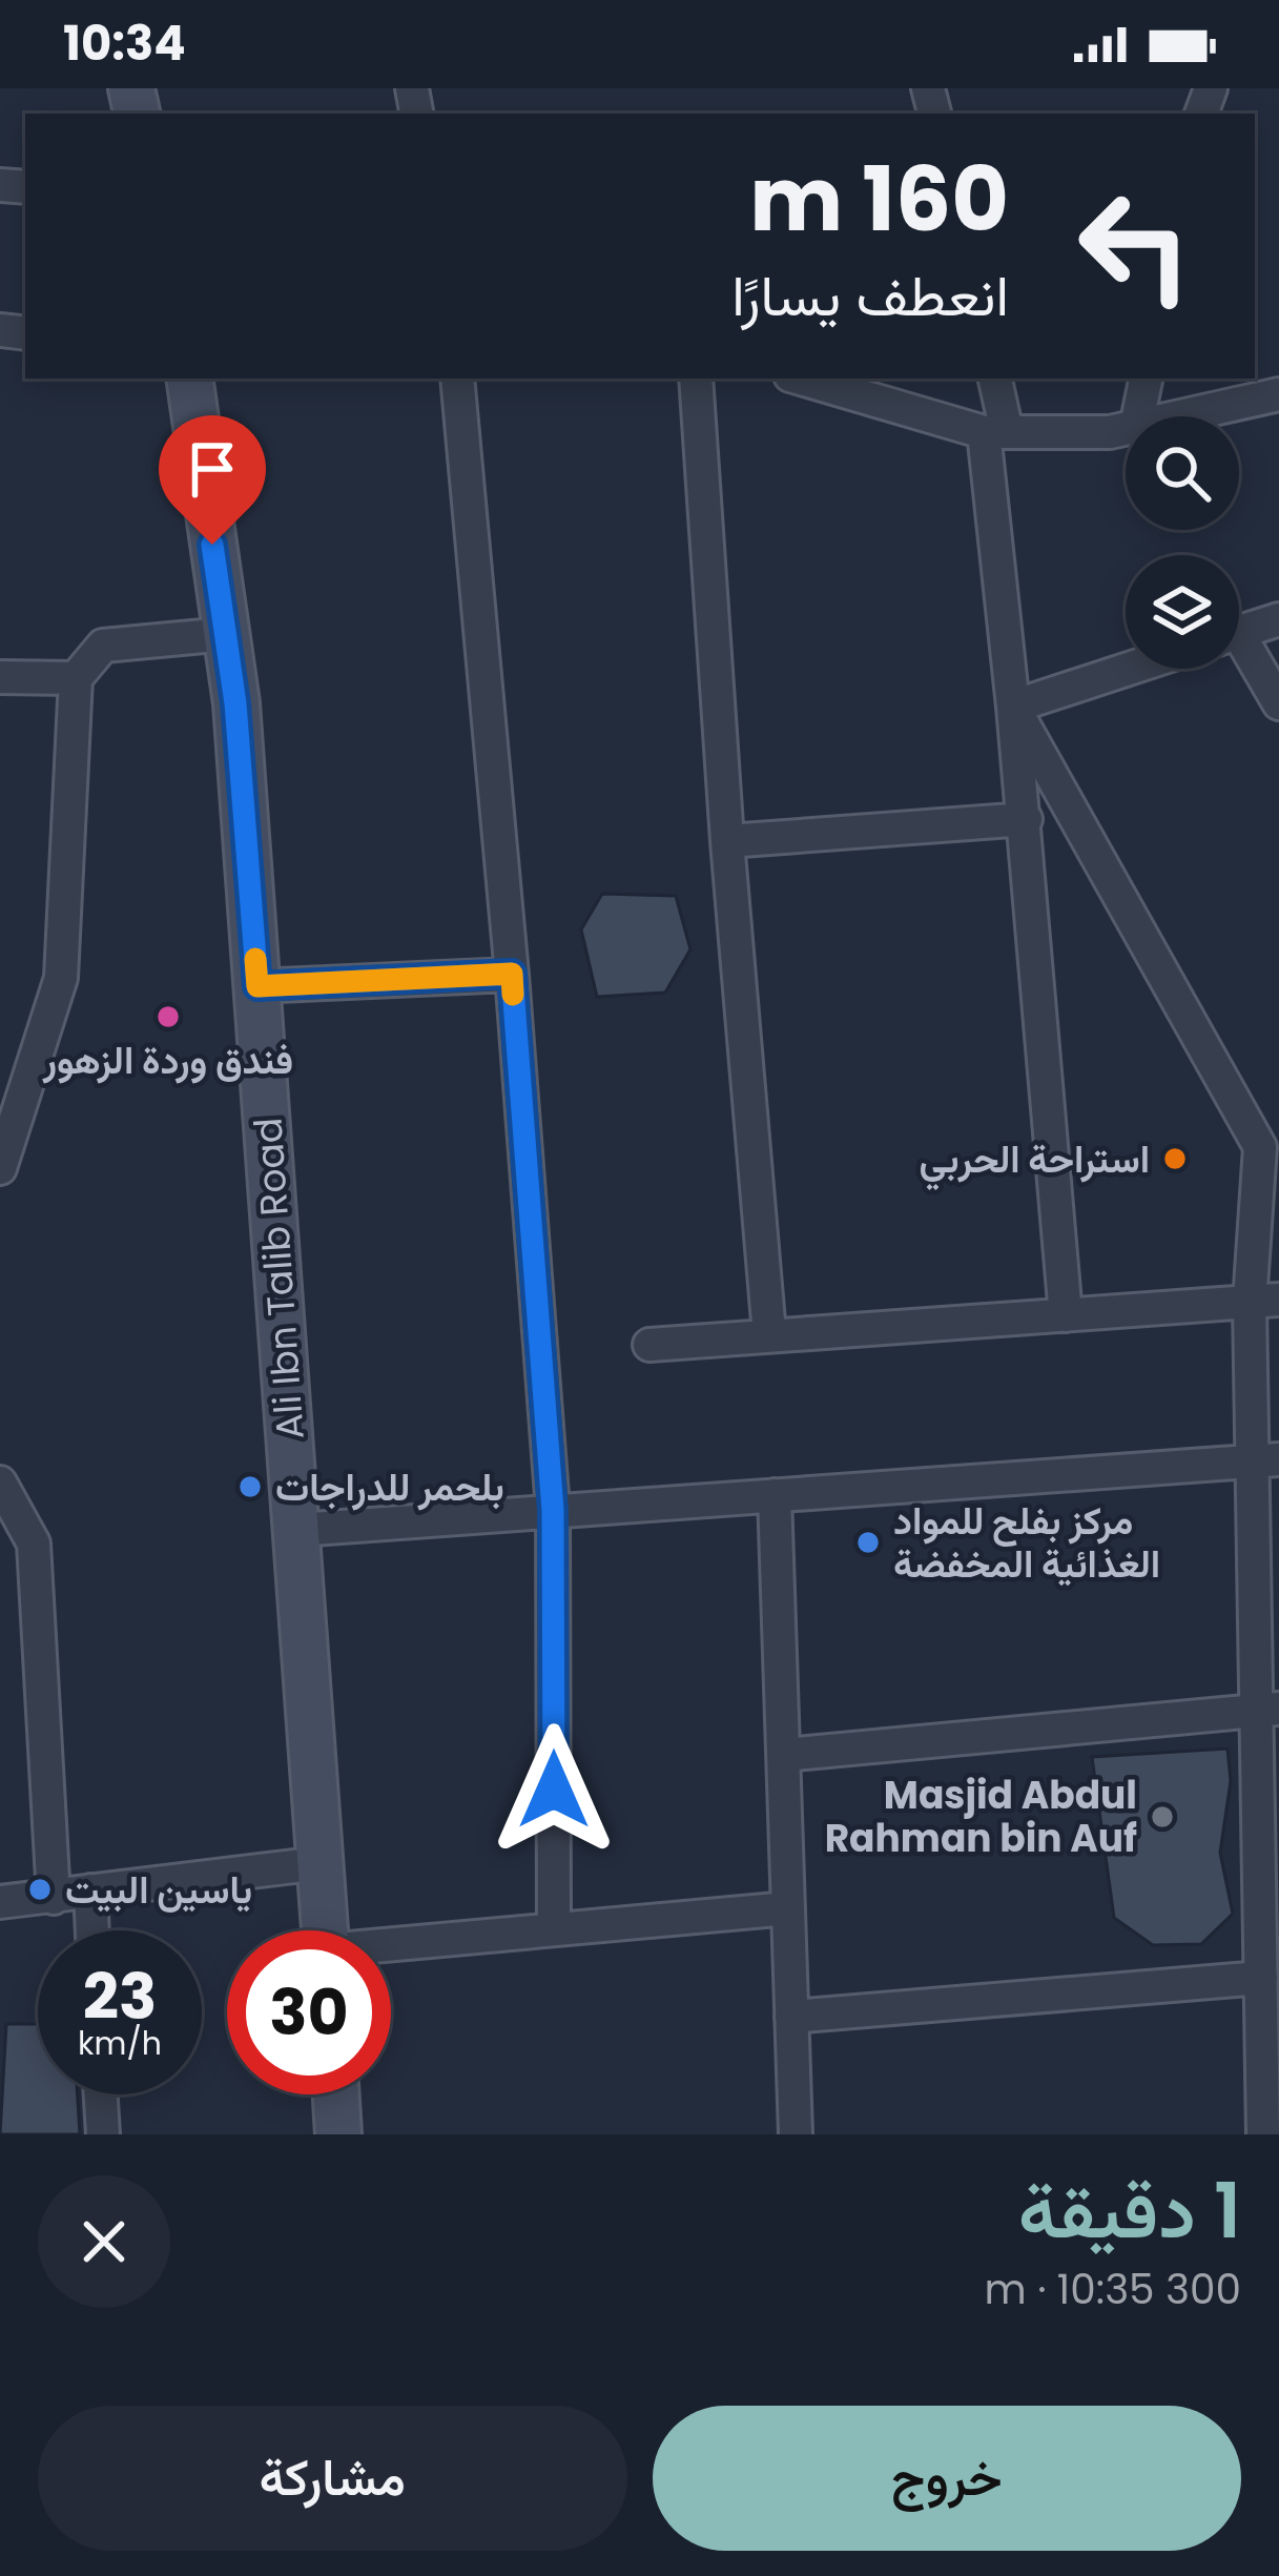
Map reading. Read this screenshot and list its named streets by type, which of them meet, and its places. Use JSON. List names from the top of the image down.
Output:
{
  "streets": {
    "main road": ["Ali Ibn Talib Road"]
  },
  "places": [
    "فندق وردة الزهور",
    "استراحة الحربي",
    "بلحمر للدراجات",
    "مركز بفلح للمواد الغذائية المخفضة",
    "Masjid Abdul Rahman bin Auf",
    "ياسين البيت"
  ],
  "page": {
    "status": "10:34",
    "turn": ["160 m", "انعطف يسارًا"],
    "speed": "23 km/h",
    "limit": "30",
    "heading": ["1 دقيقة", "300 m · 10:35"],
    "buttons": ["خروج", "مشاركة"]
  }
}
